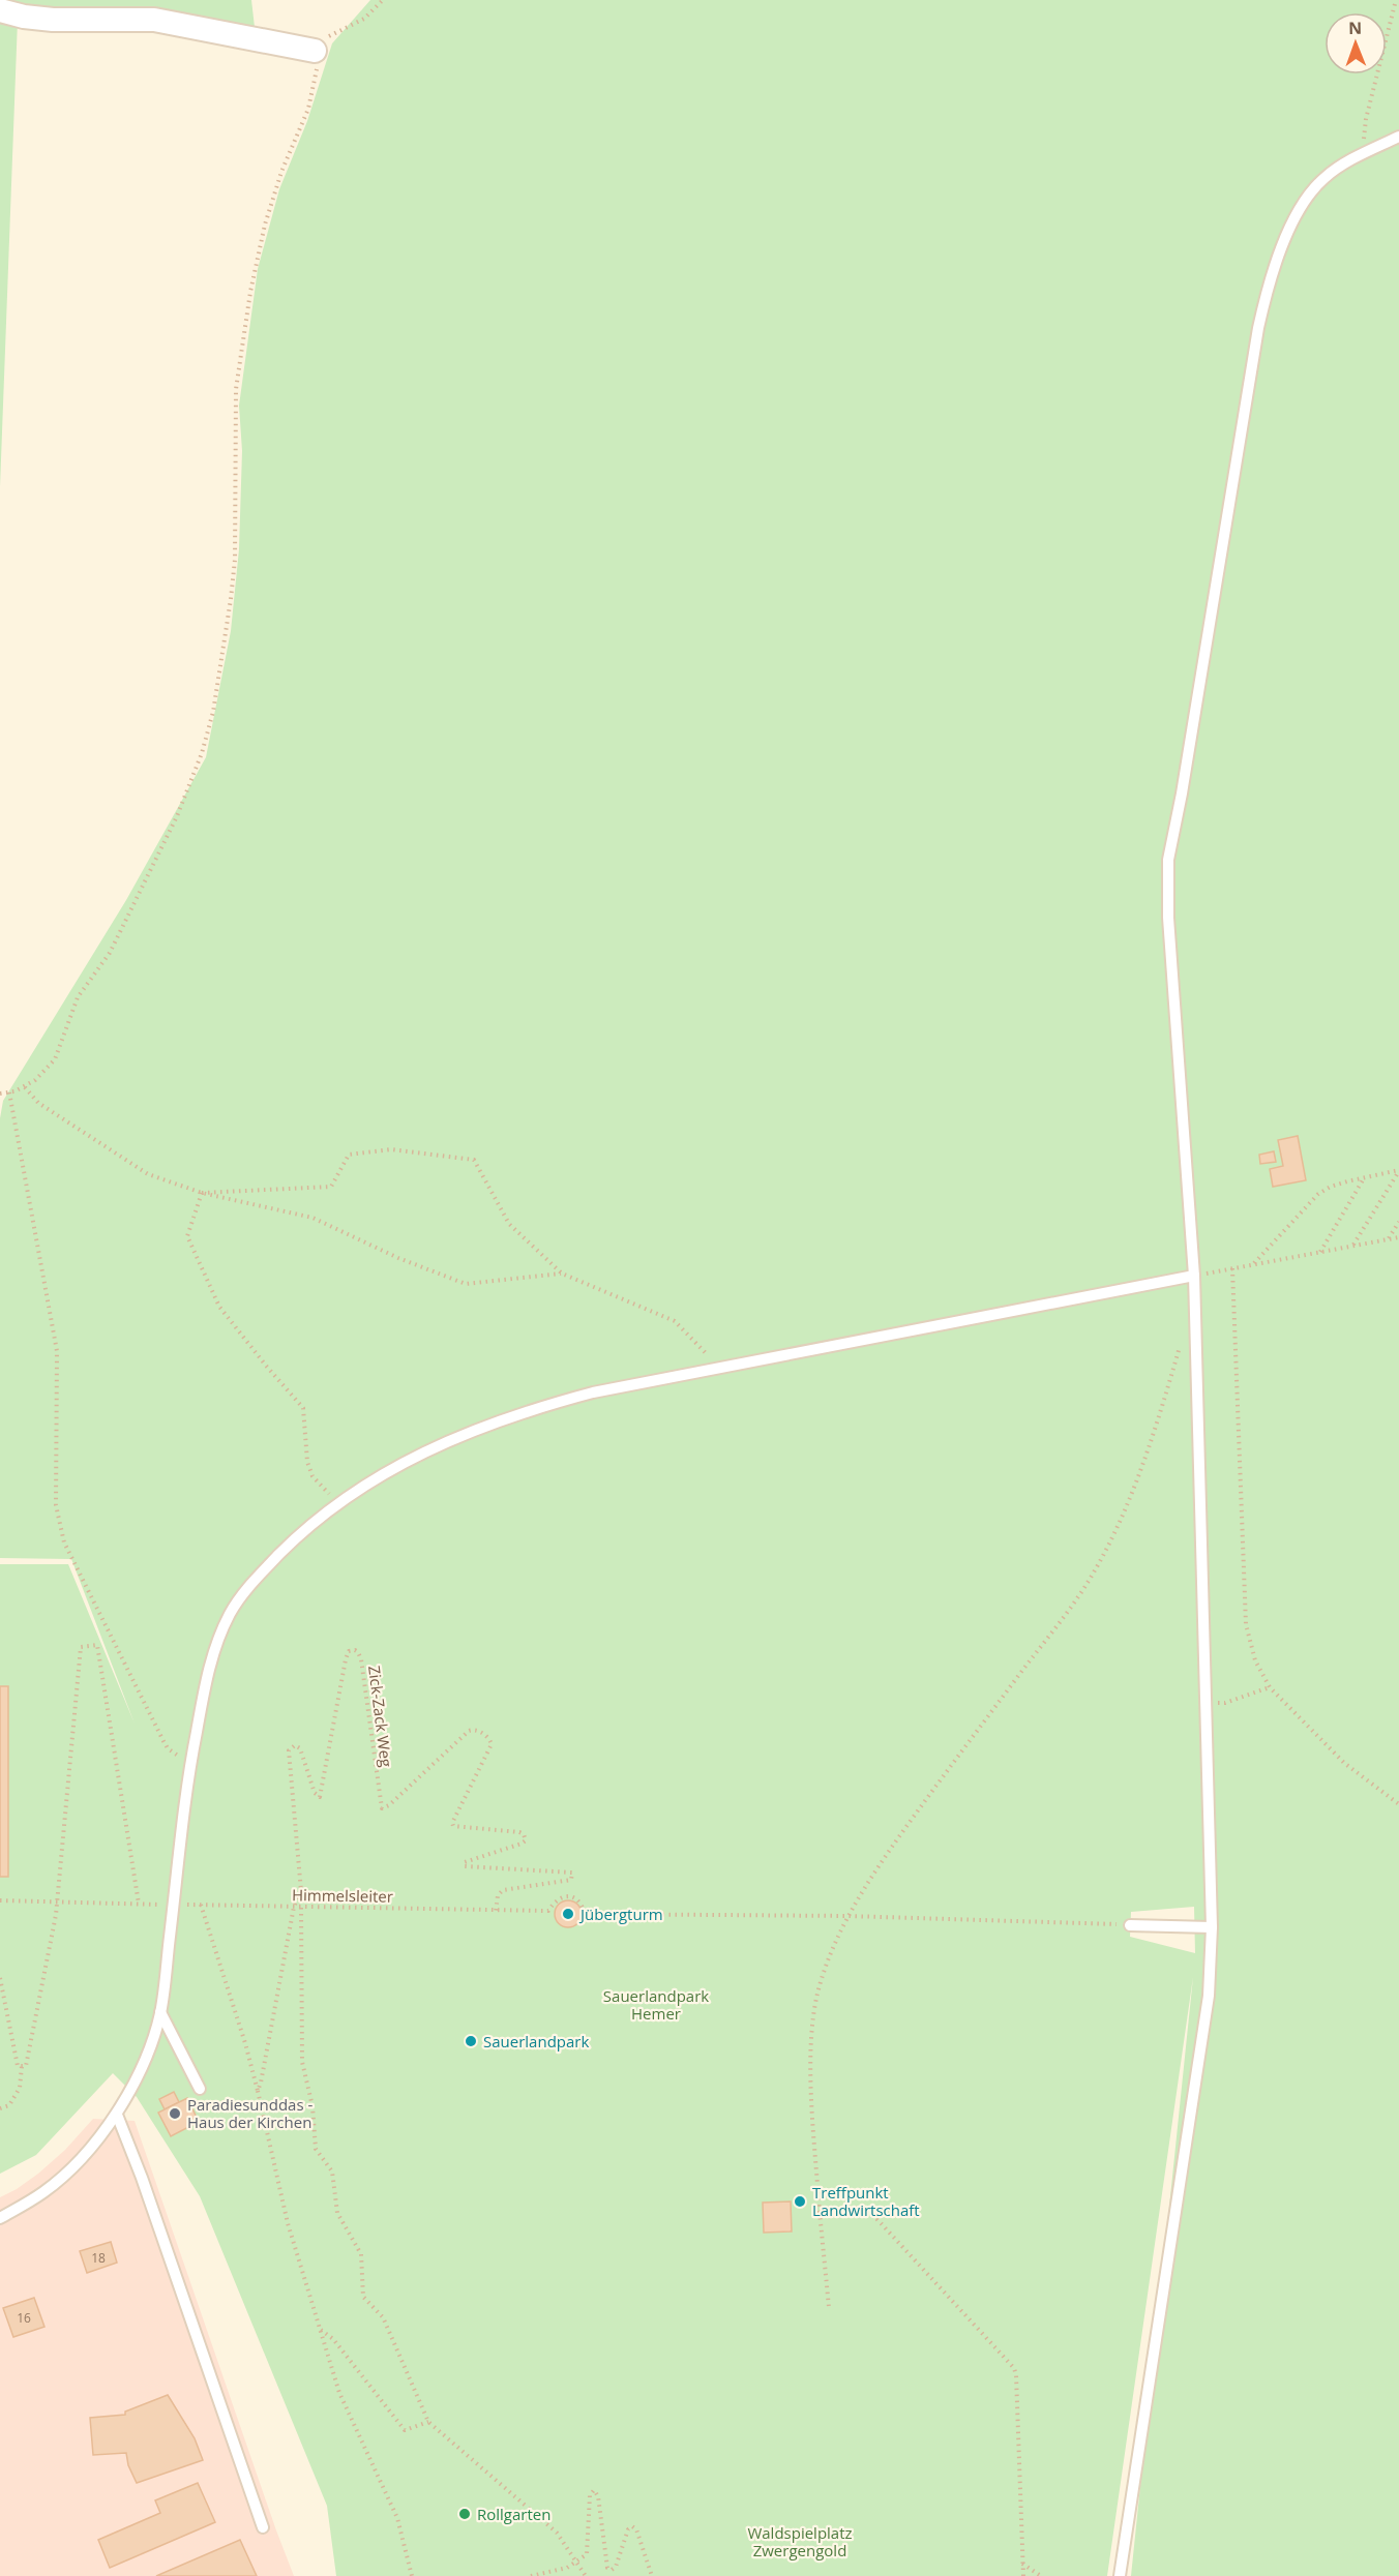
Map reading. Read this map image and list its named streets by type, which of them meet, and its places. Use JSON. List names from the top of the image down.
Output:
{
  "streets": {
    "path": ["Zick-Zack Weg", "Himmelsleiter"]
  },
  "crossings": [
    ["Zick-Zack Weg", "Himmelsleiter"]
  ],
  "parks": ["Sauerlandpark Hemer", "Waldspielplatz Zwergengold"],
  "places": [
    "Jübergturm",
    "Sauerlandpark",
    "Paradiesunddas - Haus der Kirchen",
    "Treffpunkt Landwirtschaft",
    "Rollgarten"
  ],
  "house_numbers": ["18", "16"],
  "north": "top"
}
